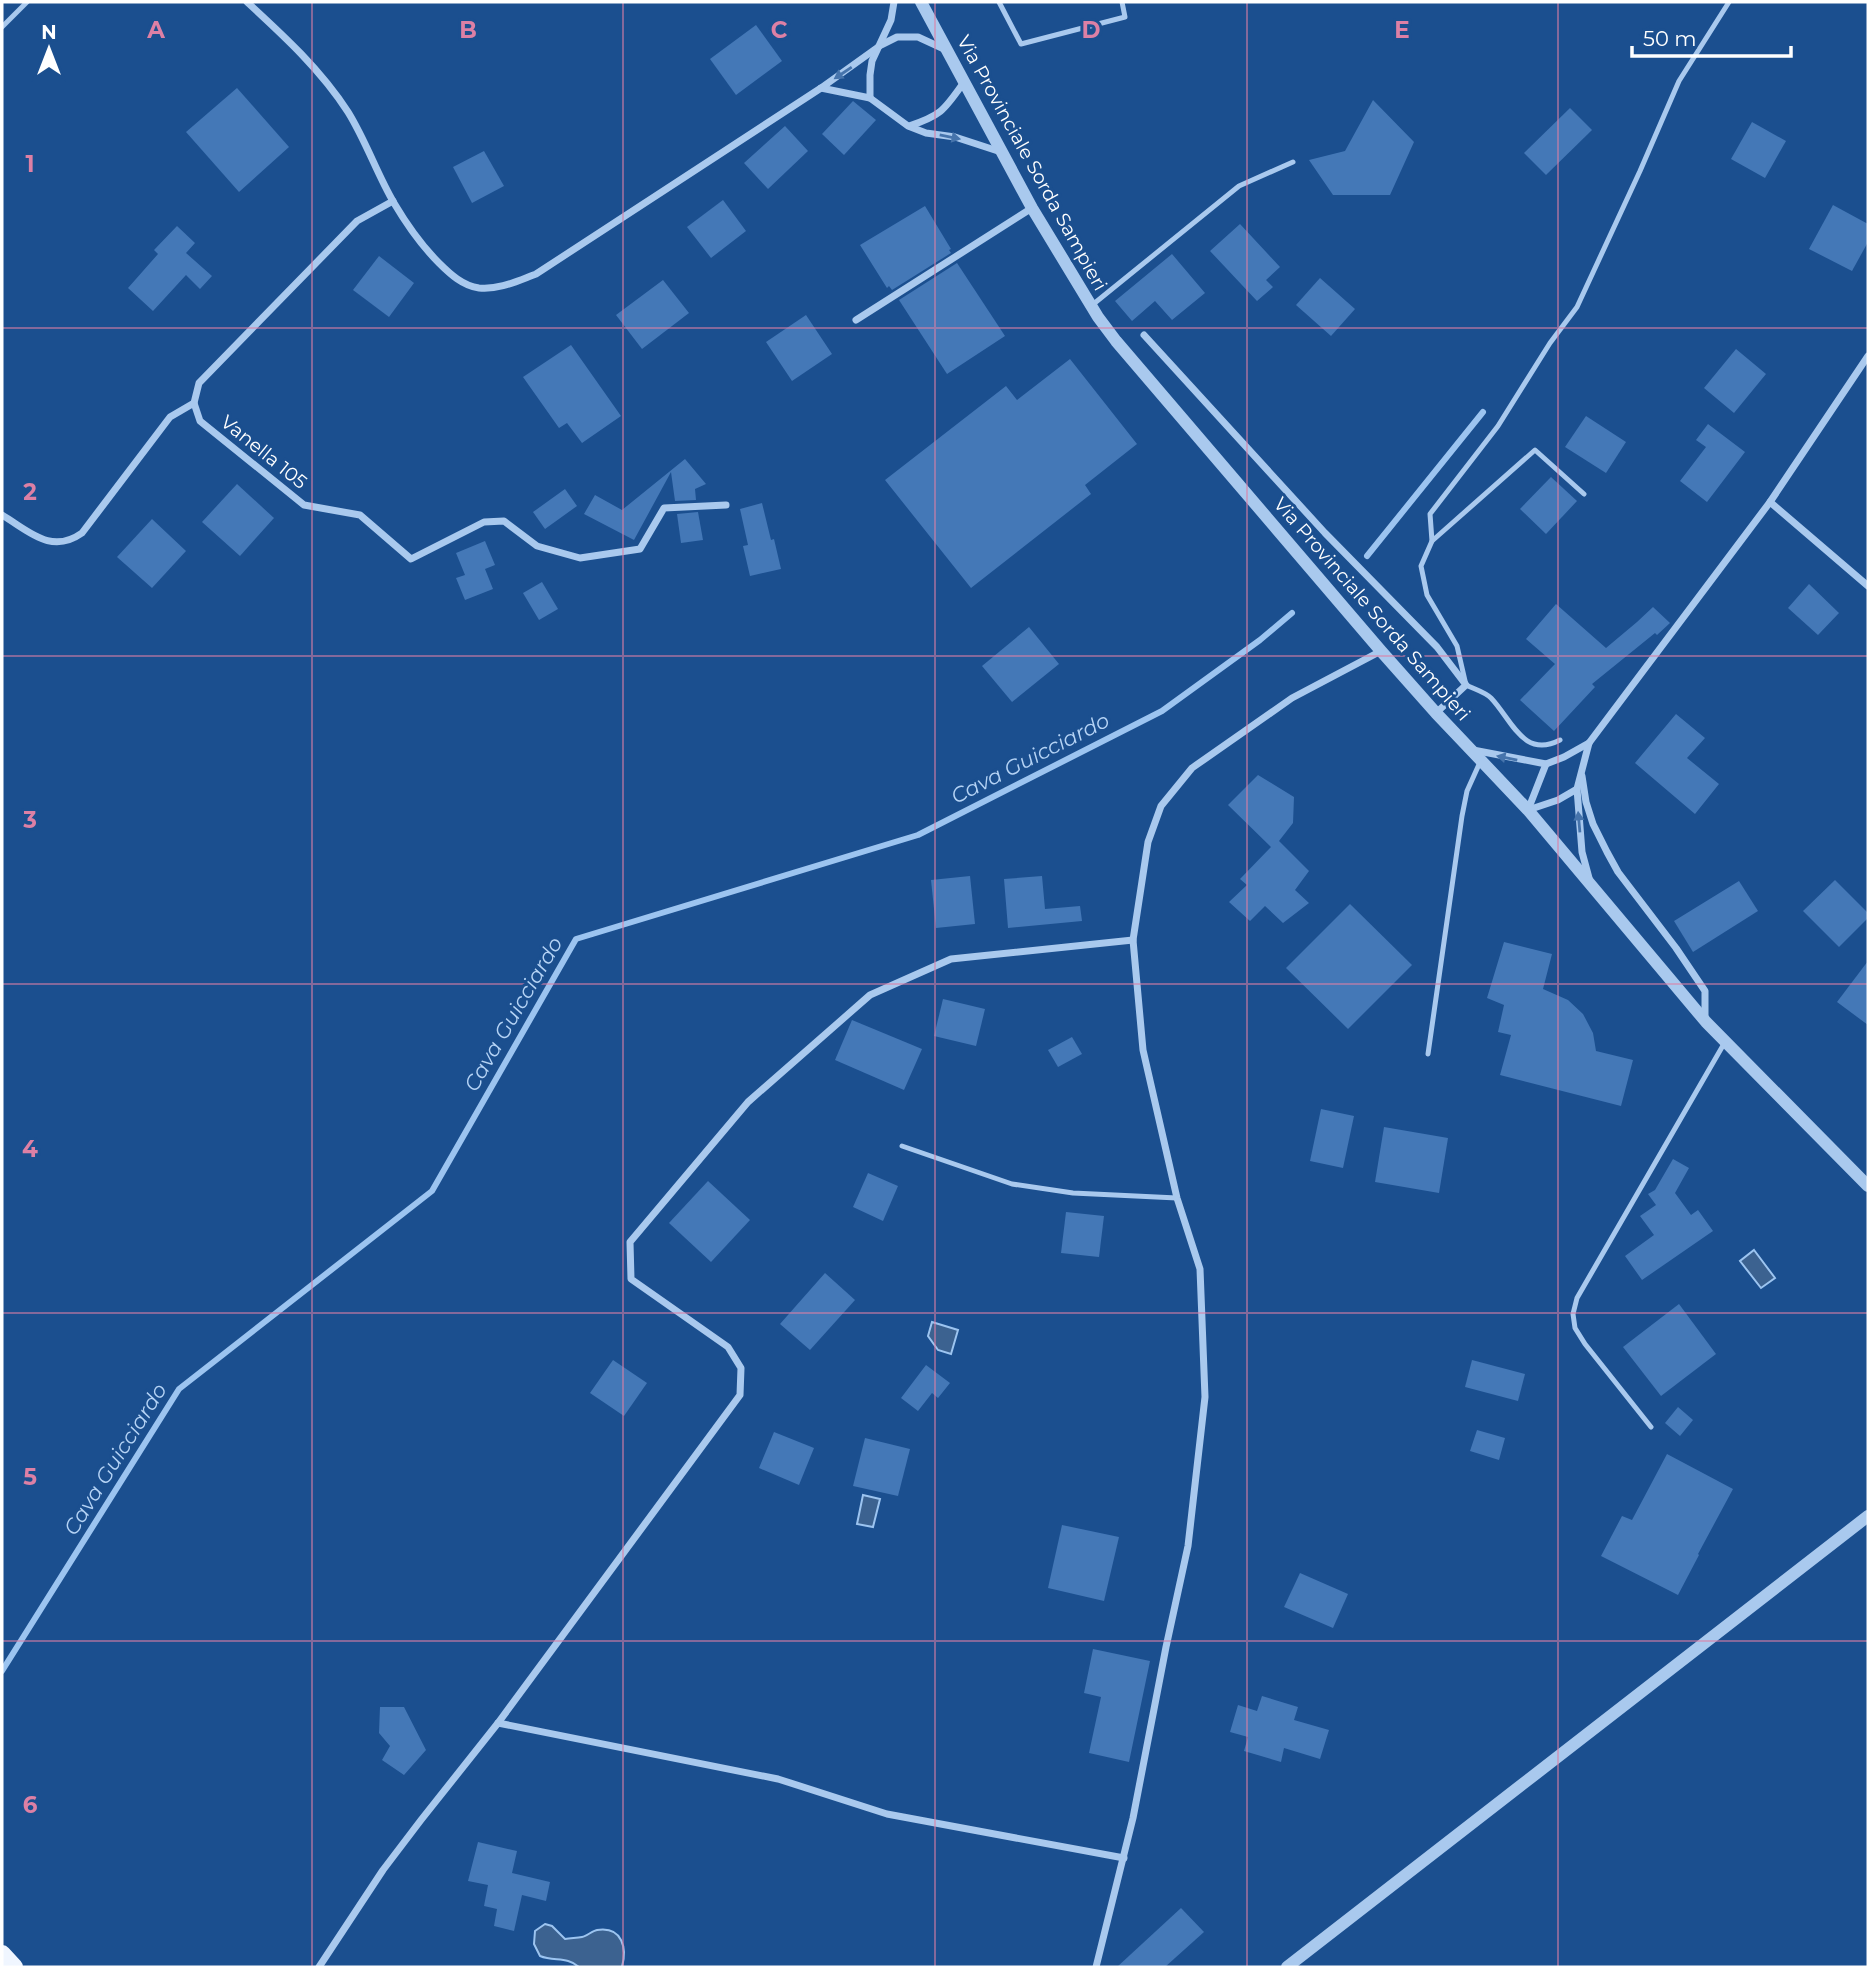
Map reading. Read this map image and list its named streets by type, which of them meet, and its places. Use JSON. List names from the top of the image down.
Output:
{
  "streets": {
    "street": ["Via Provinciale Sorda Sampieri", "Vanella 105"]
  },
  "water": ["Cava Guicciardo"],
  "scale_bar": "50 m",
  "north": "top",
  "grid": {
    "columns": [
      "A",
      "B",
      "C",
      "D",
      "E"
    ],
    "rows": [
      "1",
      "2",
      "3",
      "4",
      "5",
      "6"
    ]
  }
}
